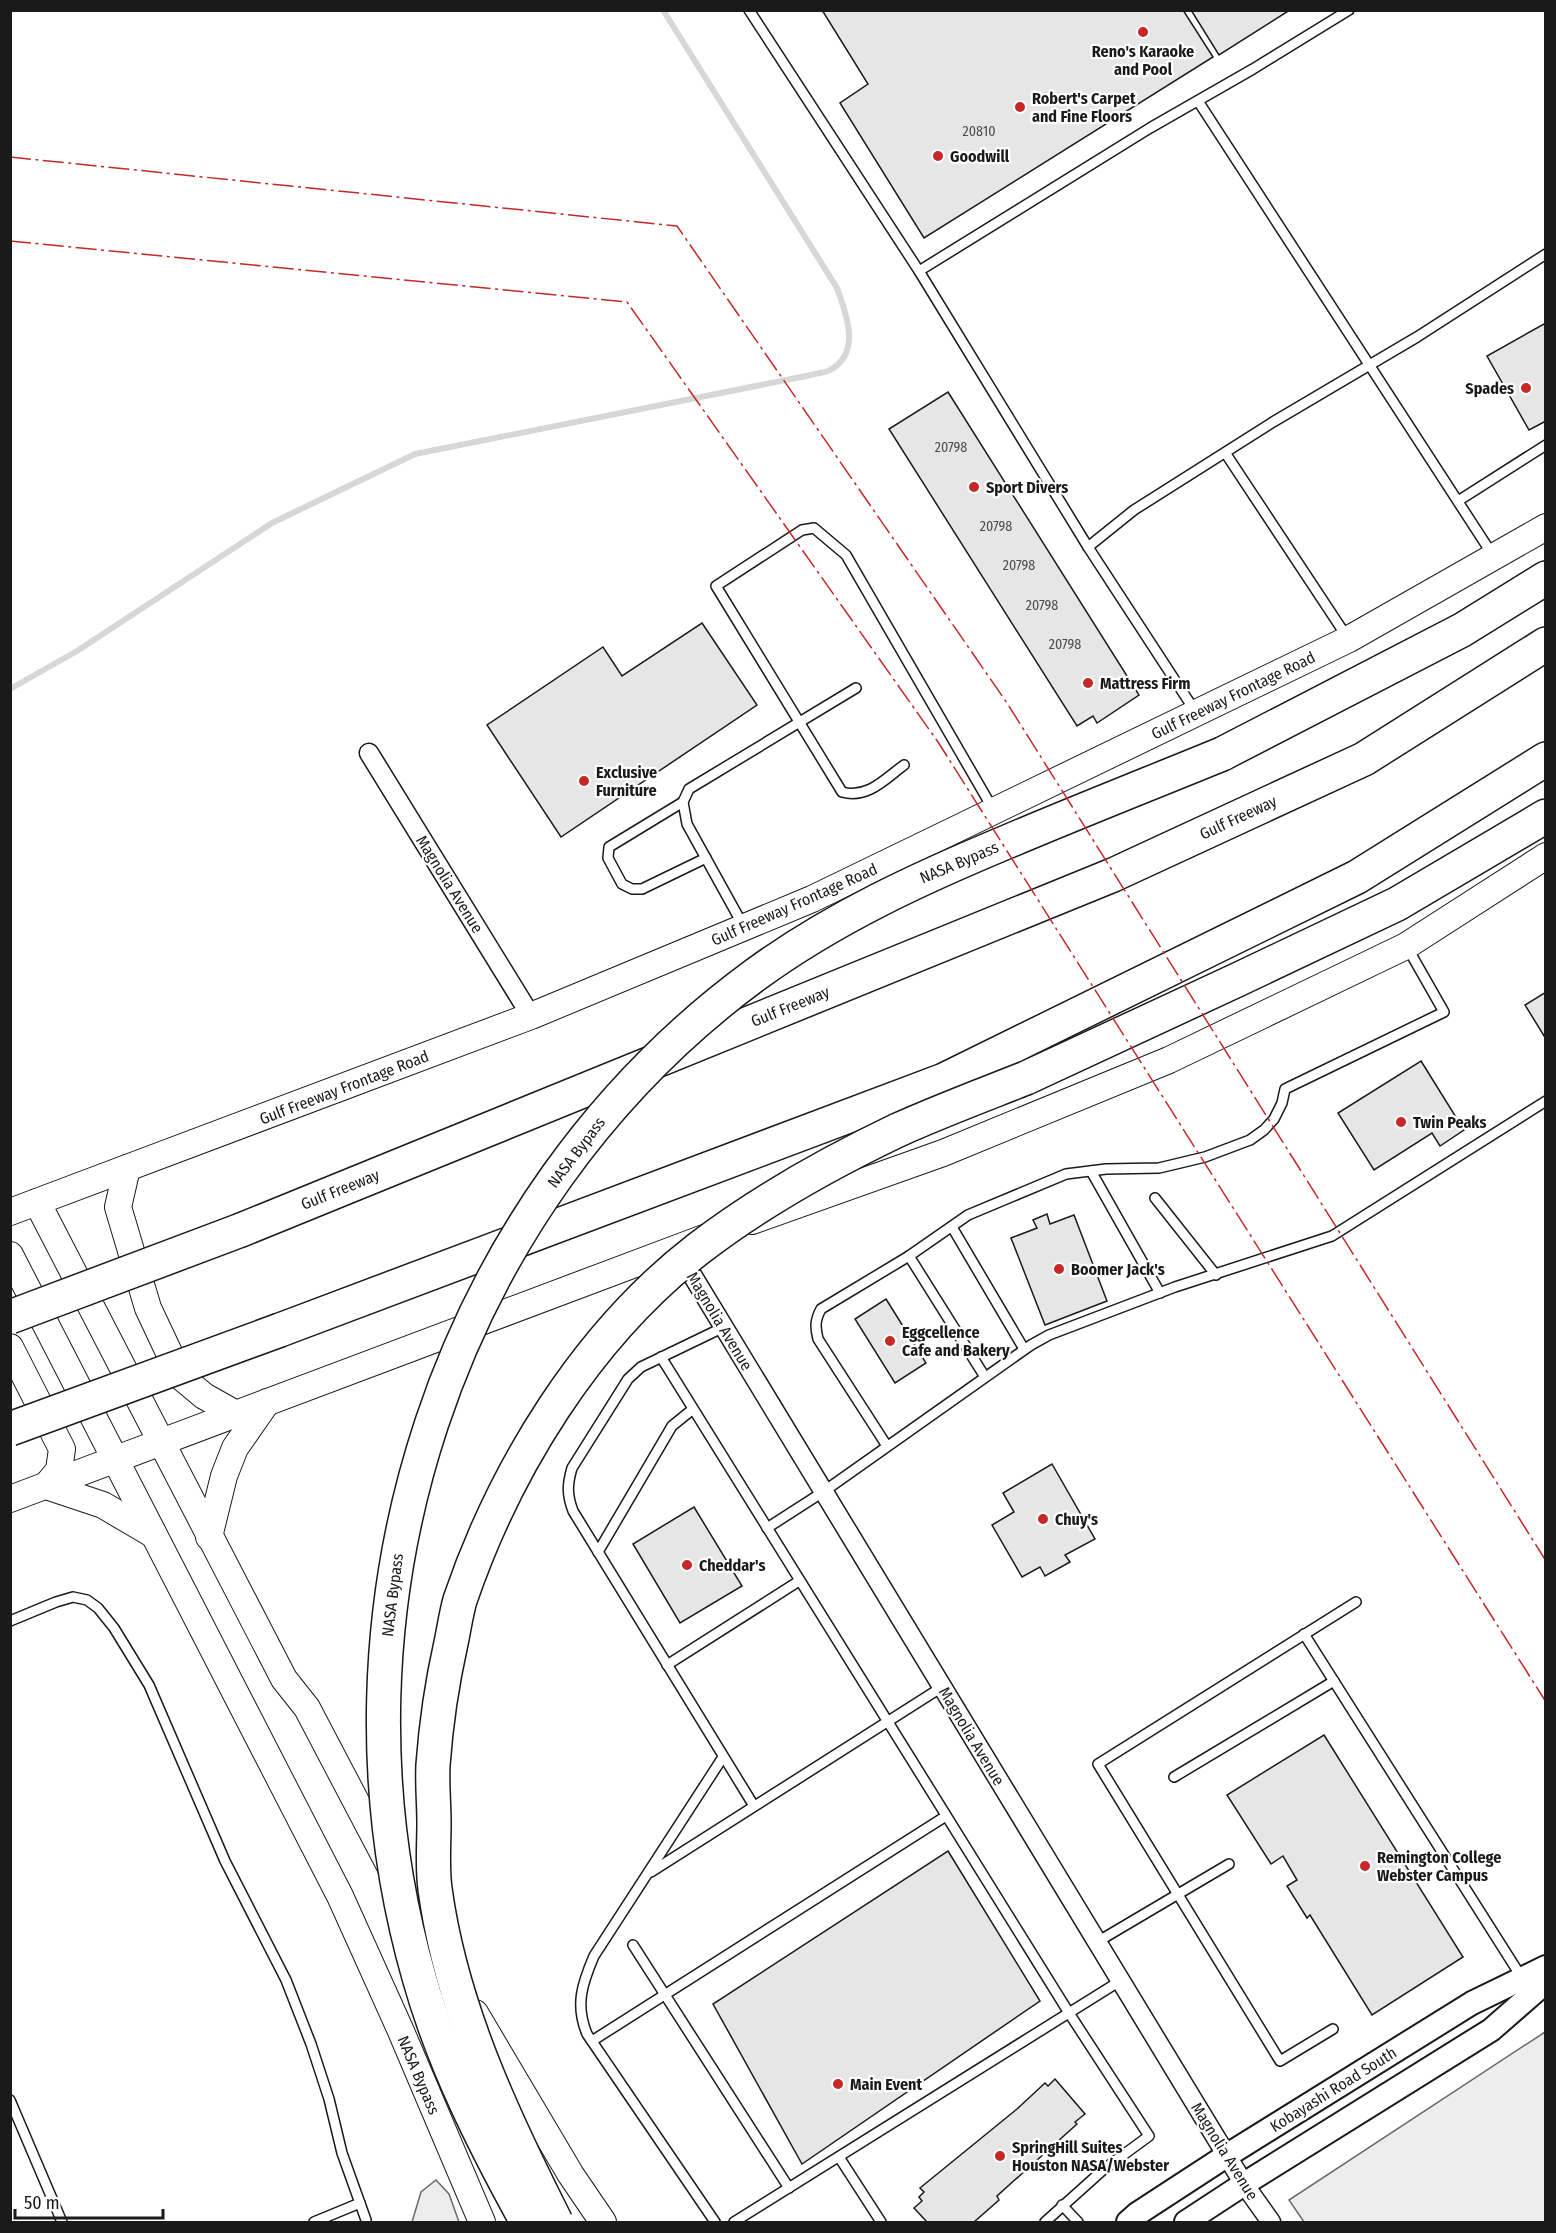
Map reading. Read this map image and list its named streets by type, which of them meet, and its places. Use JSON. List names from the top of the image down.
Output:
{
  "streets": {
    "highway": ["Gulf Freeway", "NASA Bypass"],
    "main road": ["Gulf Freeway Frontage Road"],
    "street": ["Magnolia Avenue", "Kobayashi Road South"]
  },
  "crossings": [
    ["Gulf Freeway Frontage Road", "Magnolia Avenue"],
    ["Magnolia Avenue", "Kobayashi Road South"]
  ],
  "places": [
    "Reno's Karaoke and Pool",
    "Robert's Carpet and Fine Floors",
    "Goodwill",
    "Spades",
    "Sport Divers",
    "Mattress Firm",
    "Exclusive Furniture",
    "Twin Peaks",
    "Boomer Jack's",
    "Eggcellence Cafe and Bakery",
    "Chuy's",
    "Cheddar's",
    "Remington College Webster Campus",
    "Main Event",
    "SpringHill Suites Houston NASA/Webster"
  ],
  "house_numbers": [
    "20810",
    "20798",
    "20798",
    "20798",
    "20798",
    "20798"
  ],
  "scale_bar": "50 m"
}
